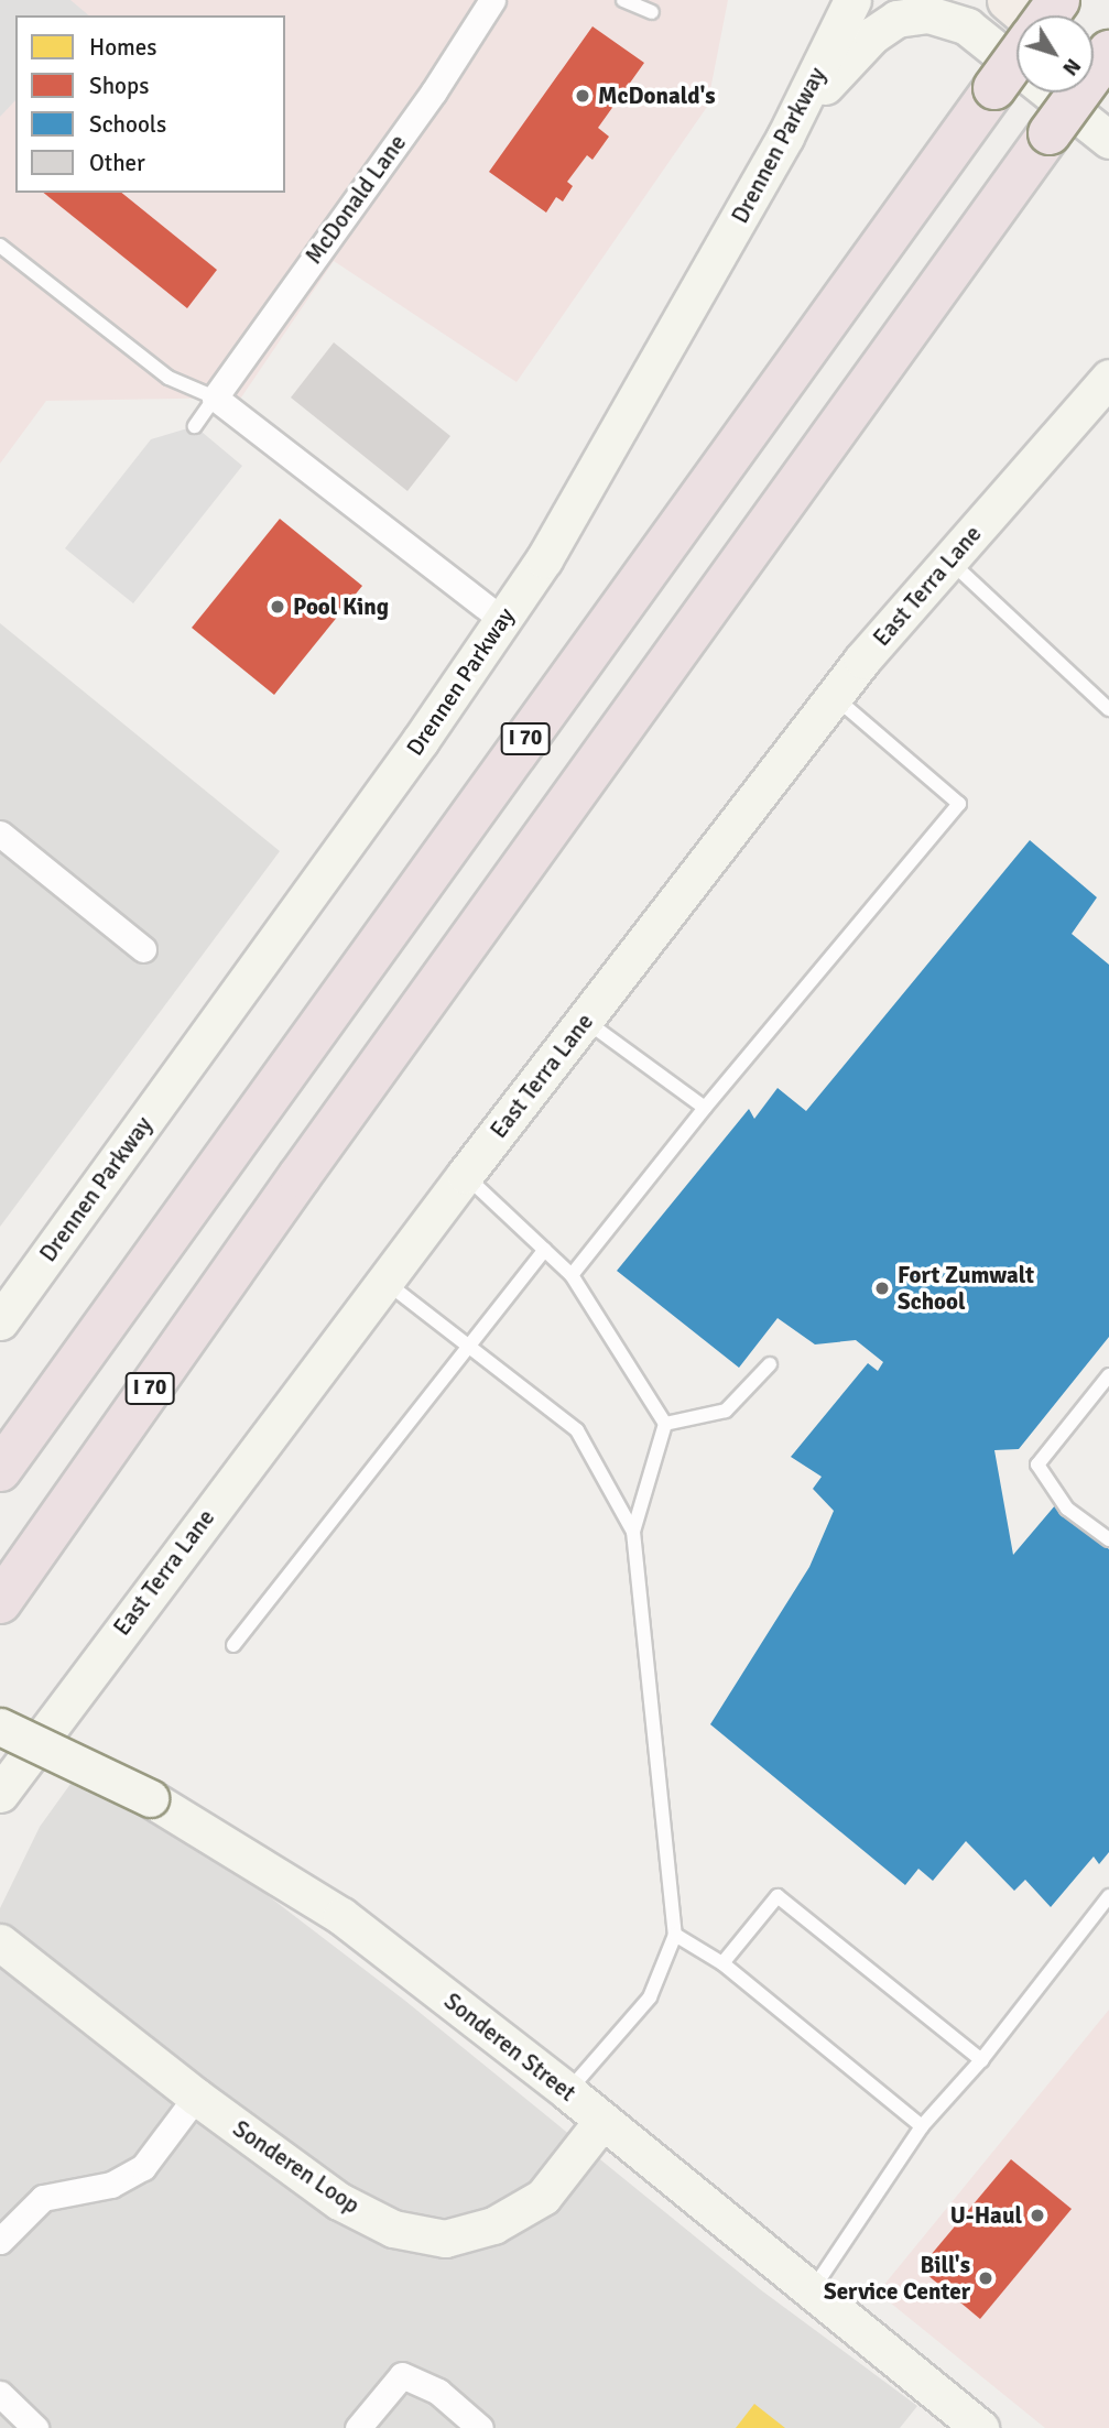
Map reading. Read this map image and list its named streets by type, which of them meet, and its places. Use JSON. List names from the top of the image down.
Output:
{
  "streets": {
    "highway": ["I 70"],
    "main road": [
      "Drennen Parkway",
      "East Terra Lane",
      "Sonderen Street",
      "Sonderen Loop"
    ],
    "street": ["McDonald Lane"]
  },
  "crossings": [
    ["Sonderen Street", "Sonderen Loop"]
  ],
  "places": [
    "McDonald's",
    "Pool King",
    "Fort Zumwalt School",
    "U-Haul",
    "Bill's Service Center"
  ],
  "legend": [
    "Homes",
    "Shops",
    "Schools",
    "Other"
  ],
  "north": "bottom right"
}
